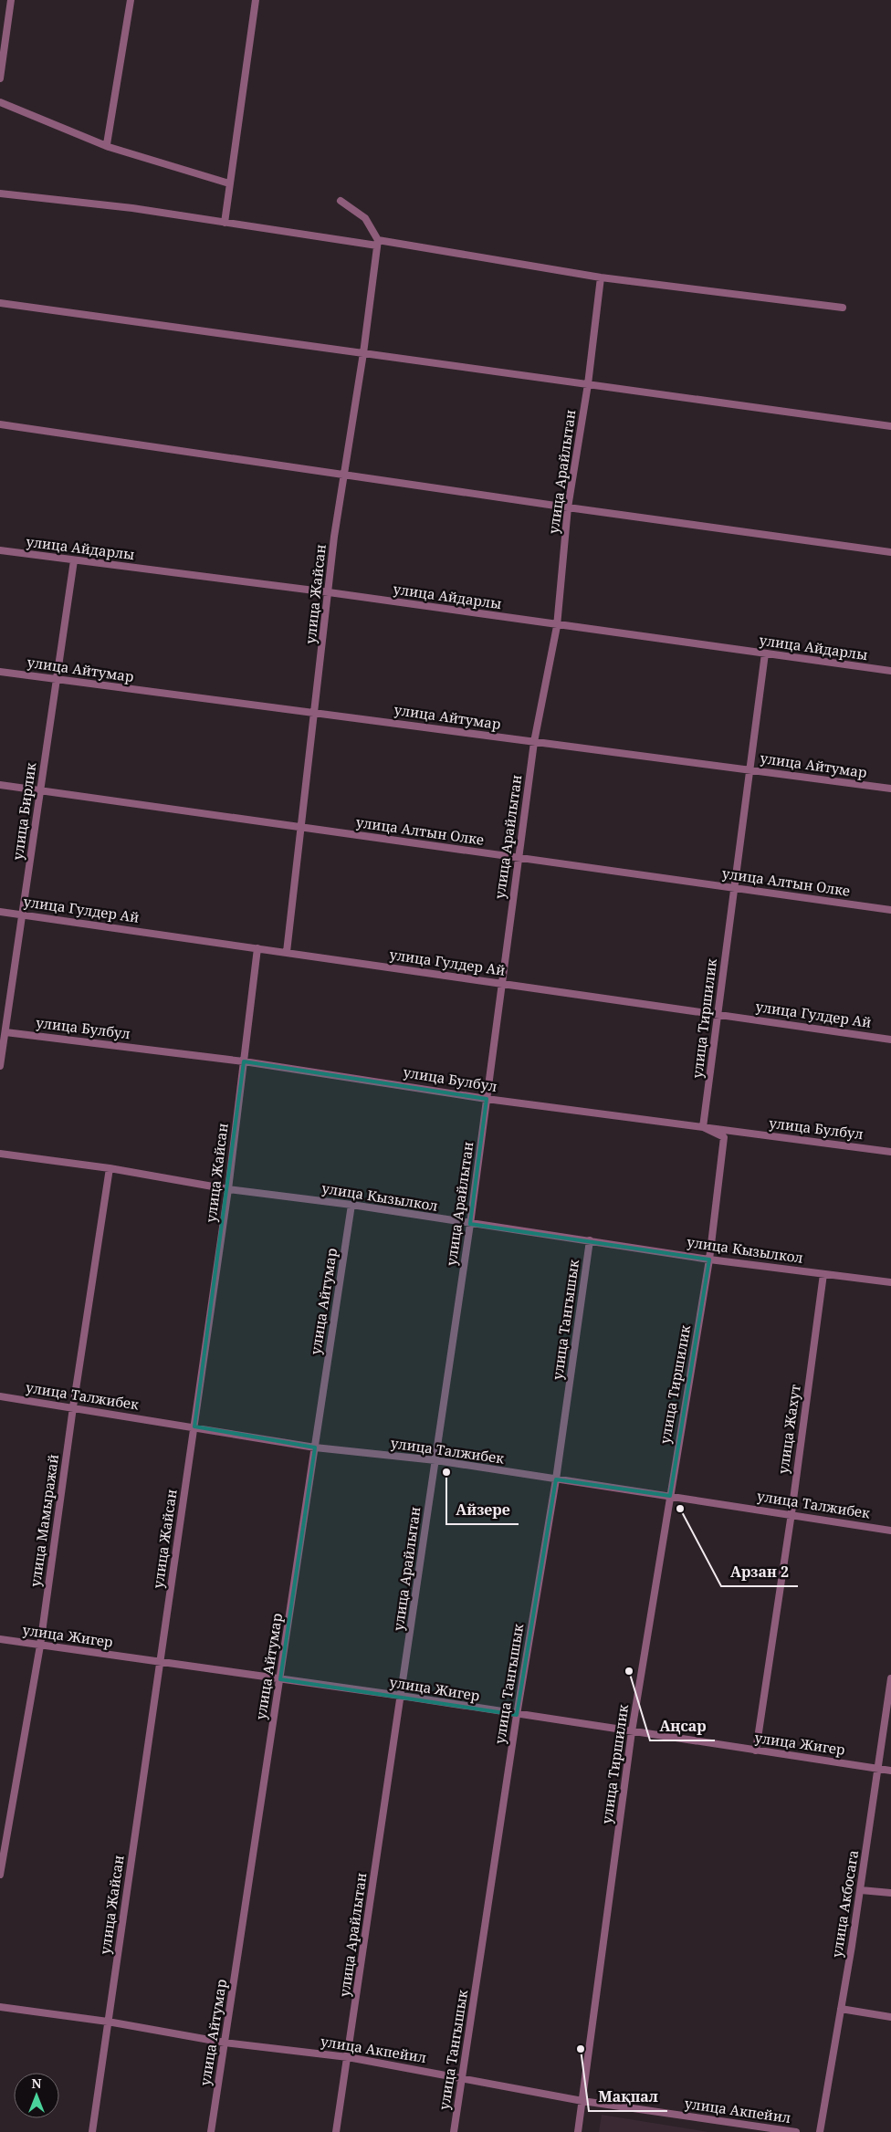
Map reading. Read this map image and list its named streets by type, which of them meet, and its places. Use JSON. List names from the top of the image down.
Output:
{
  "streets": {
    "street": [
      "улица Арайлытан",
      "улица Айдарлы",
      "улица Жайсан",
      "улица Айтумар",
      "улица Бирлик",
      "улица Алтын Олке",
      "улица Гулдер Ай",
      "улица Тиршилик",
      "улица Булбул",
      "улица Кызылкол",
      "улица Тангышык",
      "улица Талжибек",
      "улица Жахут",
      "улица Мамыражай",
      "улица Жигер",
      "улица Акбосага",
      "улица Акпейил"
    ]
  },
  "crossings": [
    ["улица Арайлытан", "улица Айдарлы"],
    ["улица Арайлытан", "улица Айтумар"],
    ["улица Арайлытан", "улица Алтын Олке"],
    ["улица Арайлытан", "улица Гулдер Ай"],
    ["улица Арайлытан", "улица Булбул"],
    ["улица Арайлытан", "улица Кызылкол"],
    ["улица Арайлытан", "улица Талжибек"],
    ["улица Арайлытан", "улица Жигер"],
    ["улица Арайлытан", "улица Акпейил"],
    ["улица Айдарлы", "улица Жайсан"],
    ["улица Айдарлы", "улица Бирлик"],
    ["улица Айдарлы", "улица Тиршилик"],
    ["улица Жайсан", "улица Айтумар"],
    ["улица Жайсан", "улица Алтын Олке"],
    ["улица Жайсан", "улица Гулдер Ай"],
    ["улица Жайсан", "улица Булбул"],
    ["улица Жайсан", "улица Кызылкол"],
    ["улица Жайсан", "улица Талжибек"],
    ["улица Жайсан", "улица Жигер"],
    ["улица Жайсан", "улица Акпейил"],
    ["улица Айтумар", "улица Бирлик"],
    ["улица Айтумар", "улица Тиршилик"],
    ["улица Айтумар", "улица Кызылкол"],
    ["улица Айтумар", "улица Талжибек"],
    ["улица Айтумар", "улица Жигер"],
    ["улица Айтумар", "улица Акпейил"],
    ["улица Бирлик", "улица Алтын Олке"],
    ["улица Бирлик", "улица Гулдер Ай"],
    ["улица Бирлик", "улица Булбул"],
    ["улица Алтын Олке", "улица Тиршилик"],
    ["улица Гулдер Ай", "улица Тиршилик"],
    ["улица Тиршилик", "улица Булбул"],
    ["улица Тиршилик", "улица Кызылкол"],
    ["улица Тиршилик", "улица Талжибек"],
    ["улица Тиршилик", "улица Жигер"],
    ["улица Тиршилик", "улица Акпейил"],
    ["улица Кызылкол", "улица Тангышык"],
    ["улица Кызылкол", "улица Жахут"],
    ["улица Кызылкол", "улица Мамыражай"],
    ["улица Тангышык", "улица Талжибек"],
    ["улица Тангышык", "улица Жигер"],
    ["улица Тангышык", "улица Акпейил"],
    ["улица Талжибек", "улица Жахут"],
    ["улица Талжибек", "улица Мамыражай"],
    ["улица Жахут", "улица Жигер"],
    ["улица Мамыражай", "улица Жигер"],
    ["улица Жигер", "улица Акбосага"]
  ],
  "places": [
    "Айзере",
    "Арзан 2",
    "Аңсар",
    "Мақпал"
  ],
  "north": "top"
}
